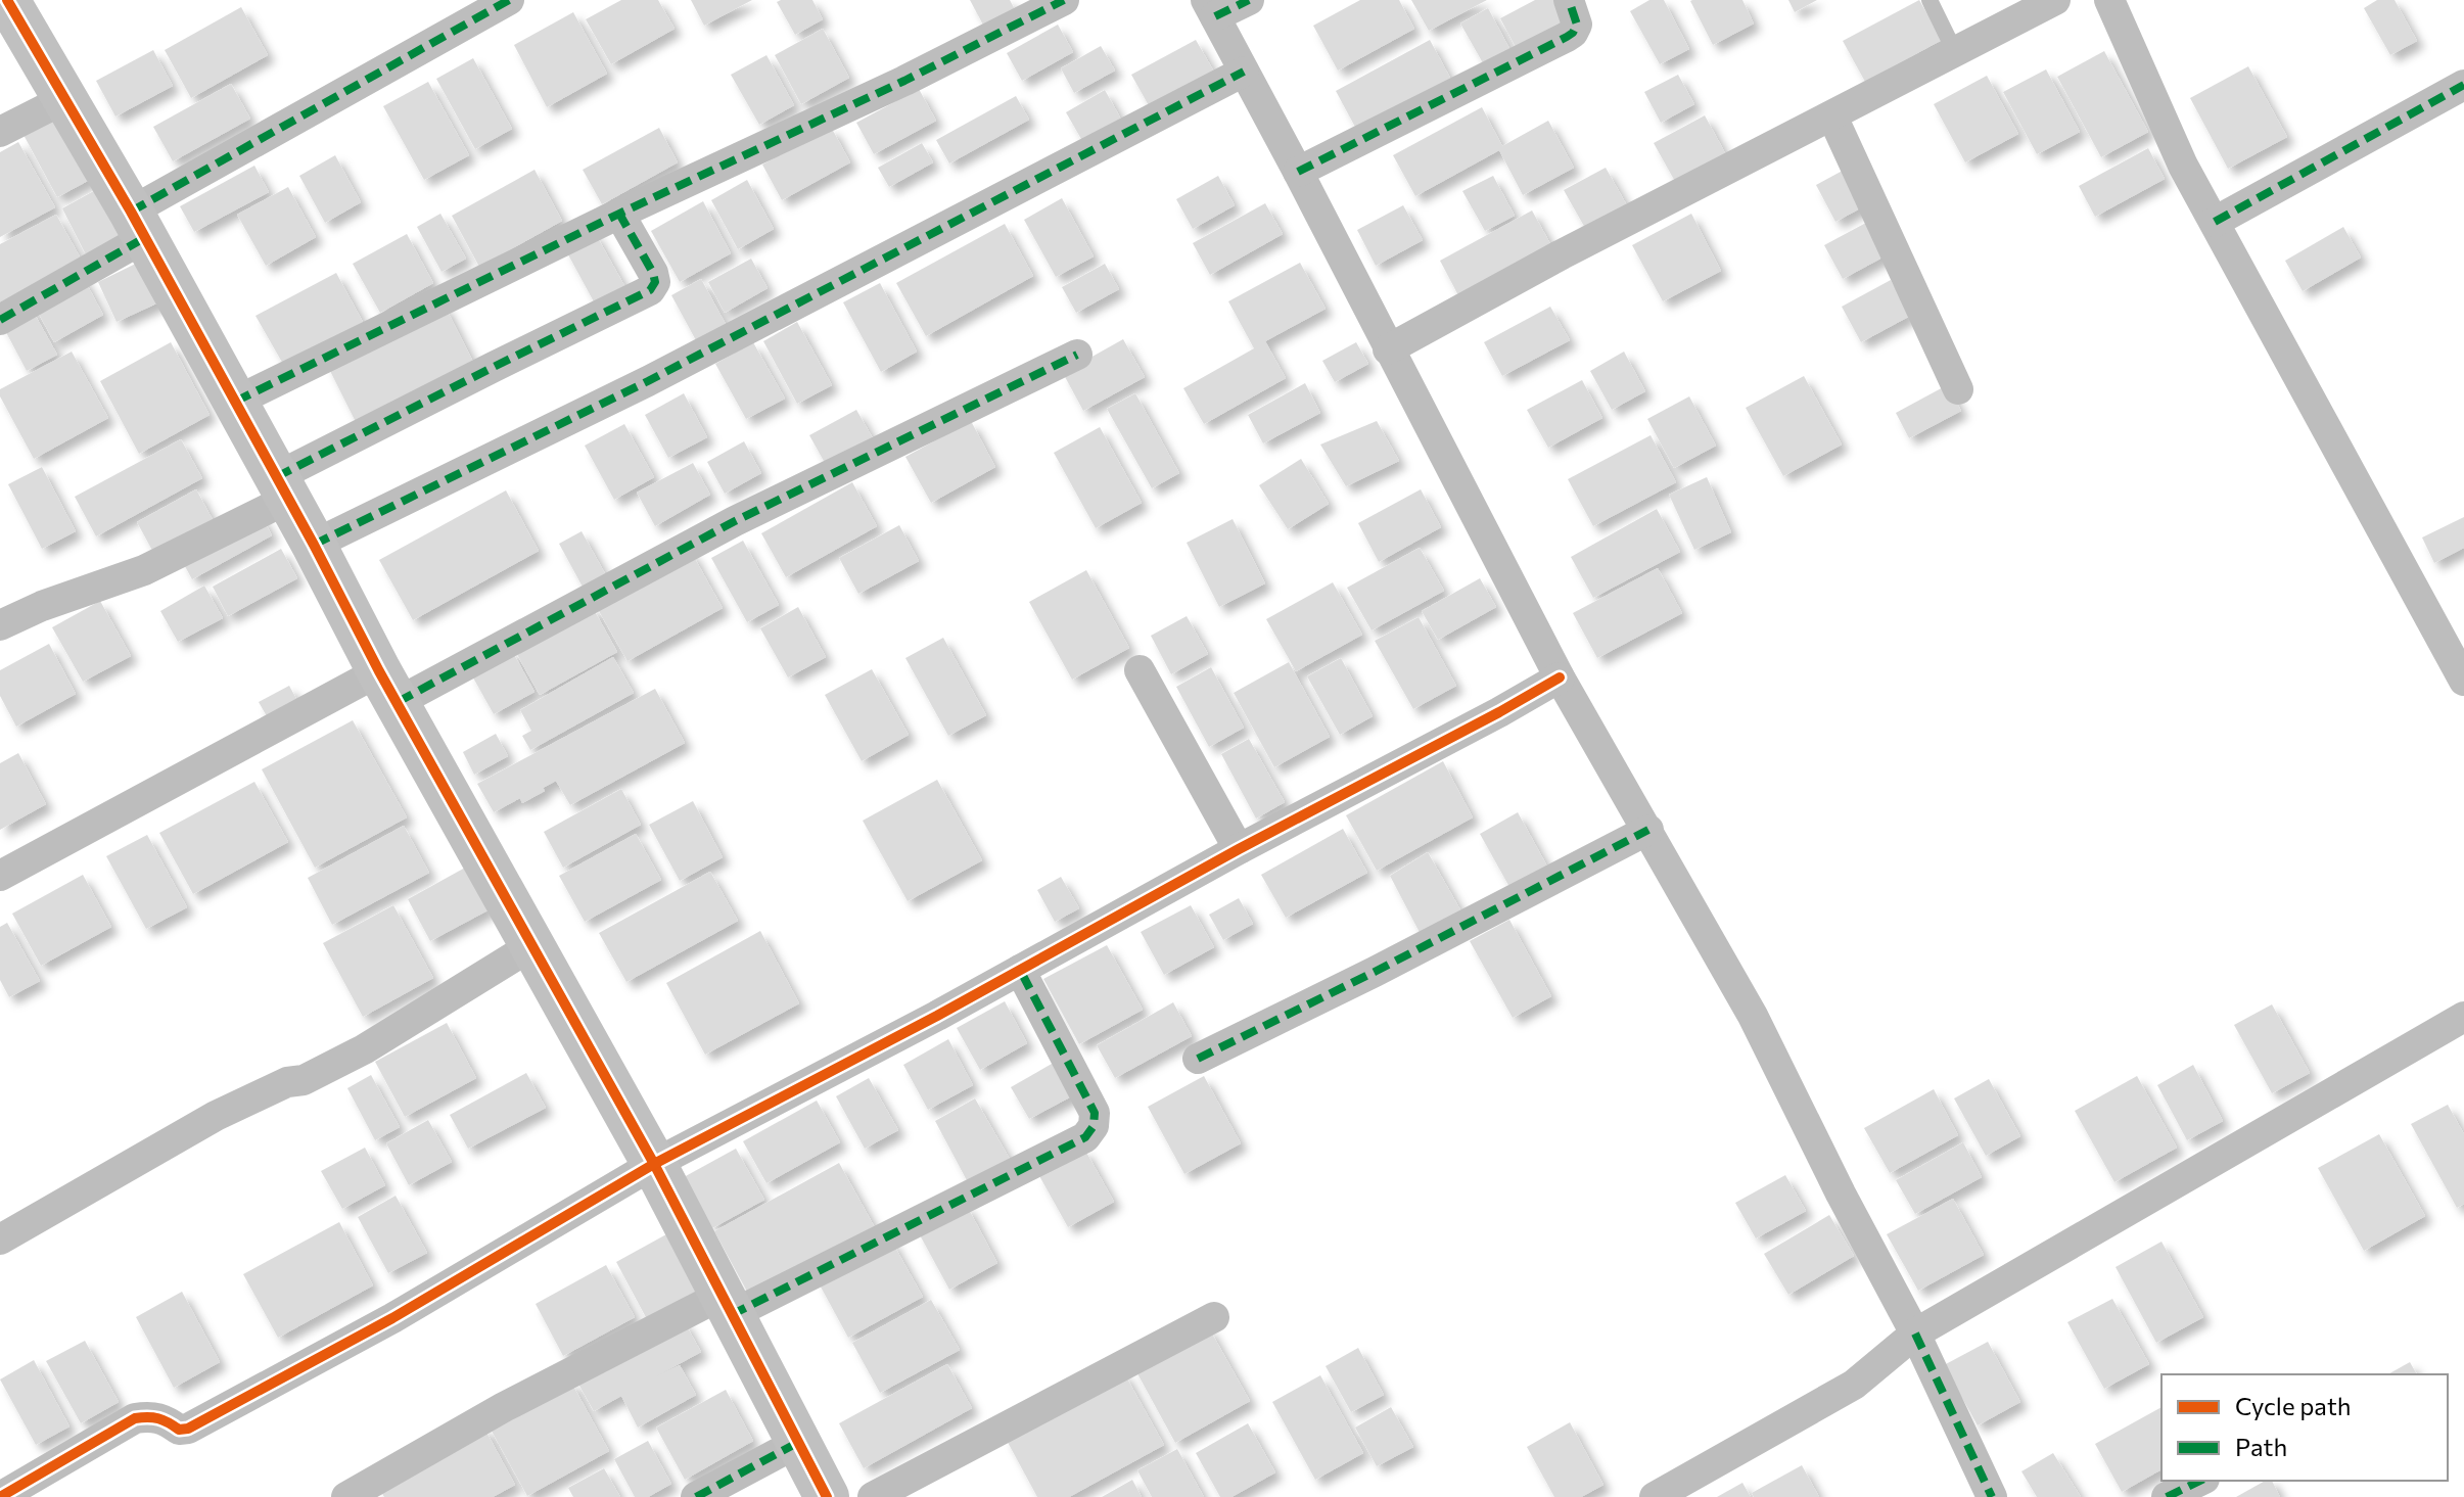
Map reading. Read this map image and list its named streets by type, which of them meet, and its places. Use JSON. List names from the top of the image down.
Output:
{
  "legend": ["Cycle path", "Path"]
}
